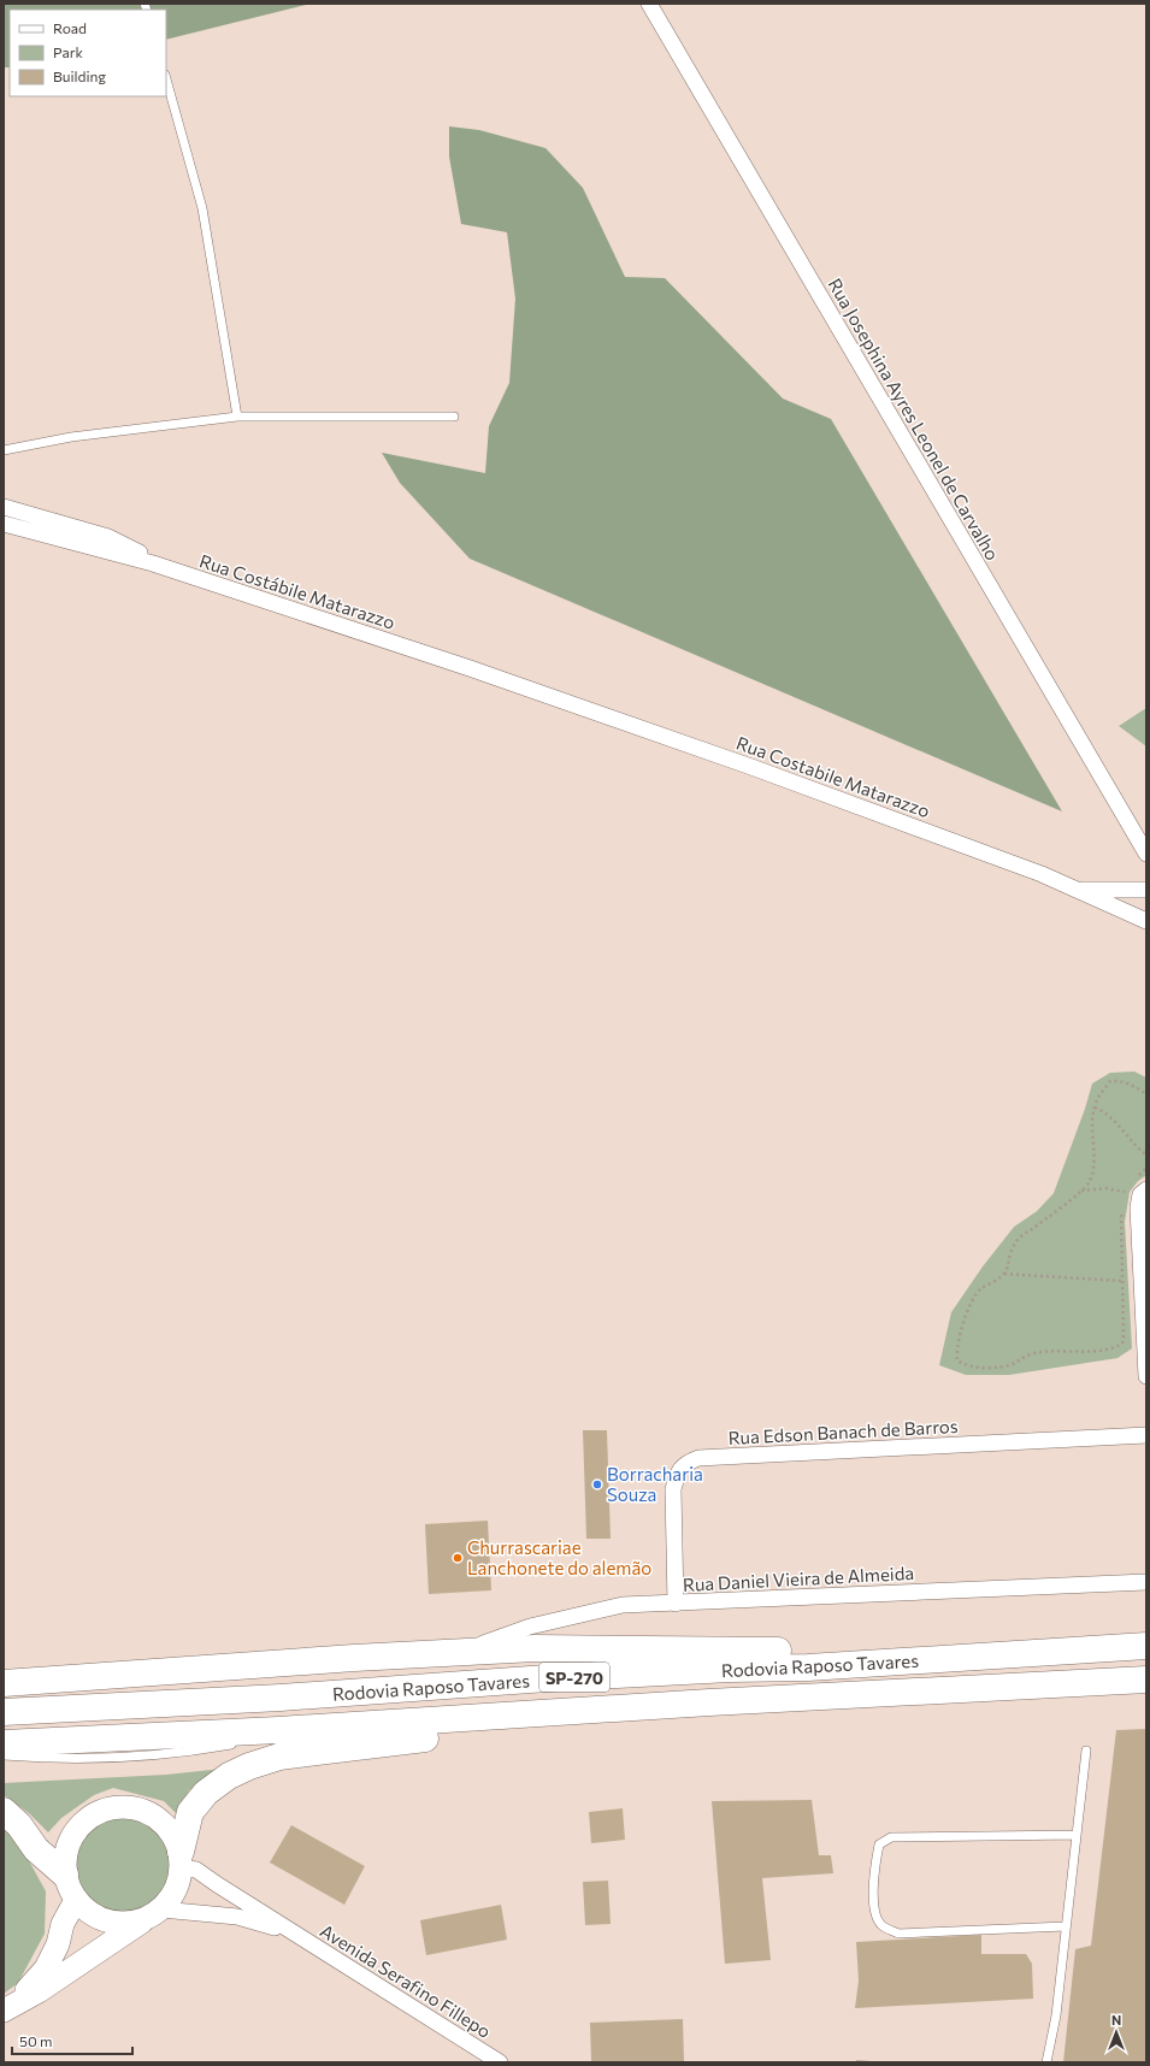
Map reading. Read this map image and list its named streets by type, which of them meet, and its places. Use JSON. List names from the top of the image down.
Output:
{
  "streets": {
    "highway": ["Rodovia Raposo Tavares", "SP-270"],
    "street": [
      "Rua Josephina Ayres Leonel de Carvalho",
      "Rua Costábile Matarazzo",
      "Rua Costabile Matarazzo",
      "Rua Edson Banach de Barros",
      "Rua Daniel Vieira de Almeida",
      "Avenida Serafino Fillepo"
    ]
  },
  "crossings": [
    ["Rua Costábile Matarazzo", "Rua Costabile Matarazzo"],
    ["Rua Edson Banach de Barros", "Rua Daniel Vieira de Almeida"]
  ],
  "places": ["Borracharia Souza", "Churrascariae Lanchonete do alemão"],
  "legend": ["Road", "Park", "Building"],
  "scale_bar": "50 m",
  "north": "top"
}
